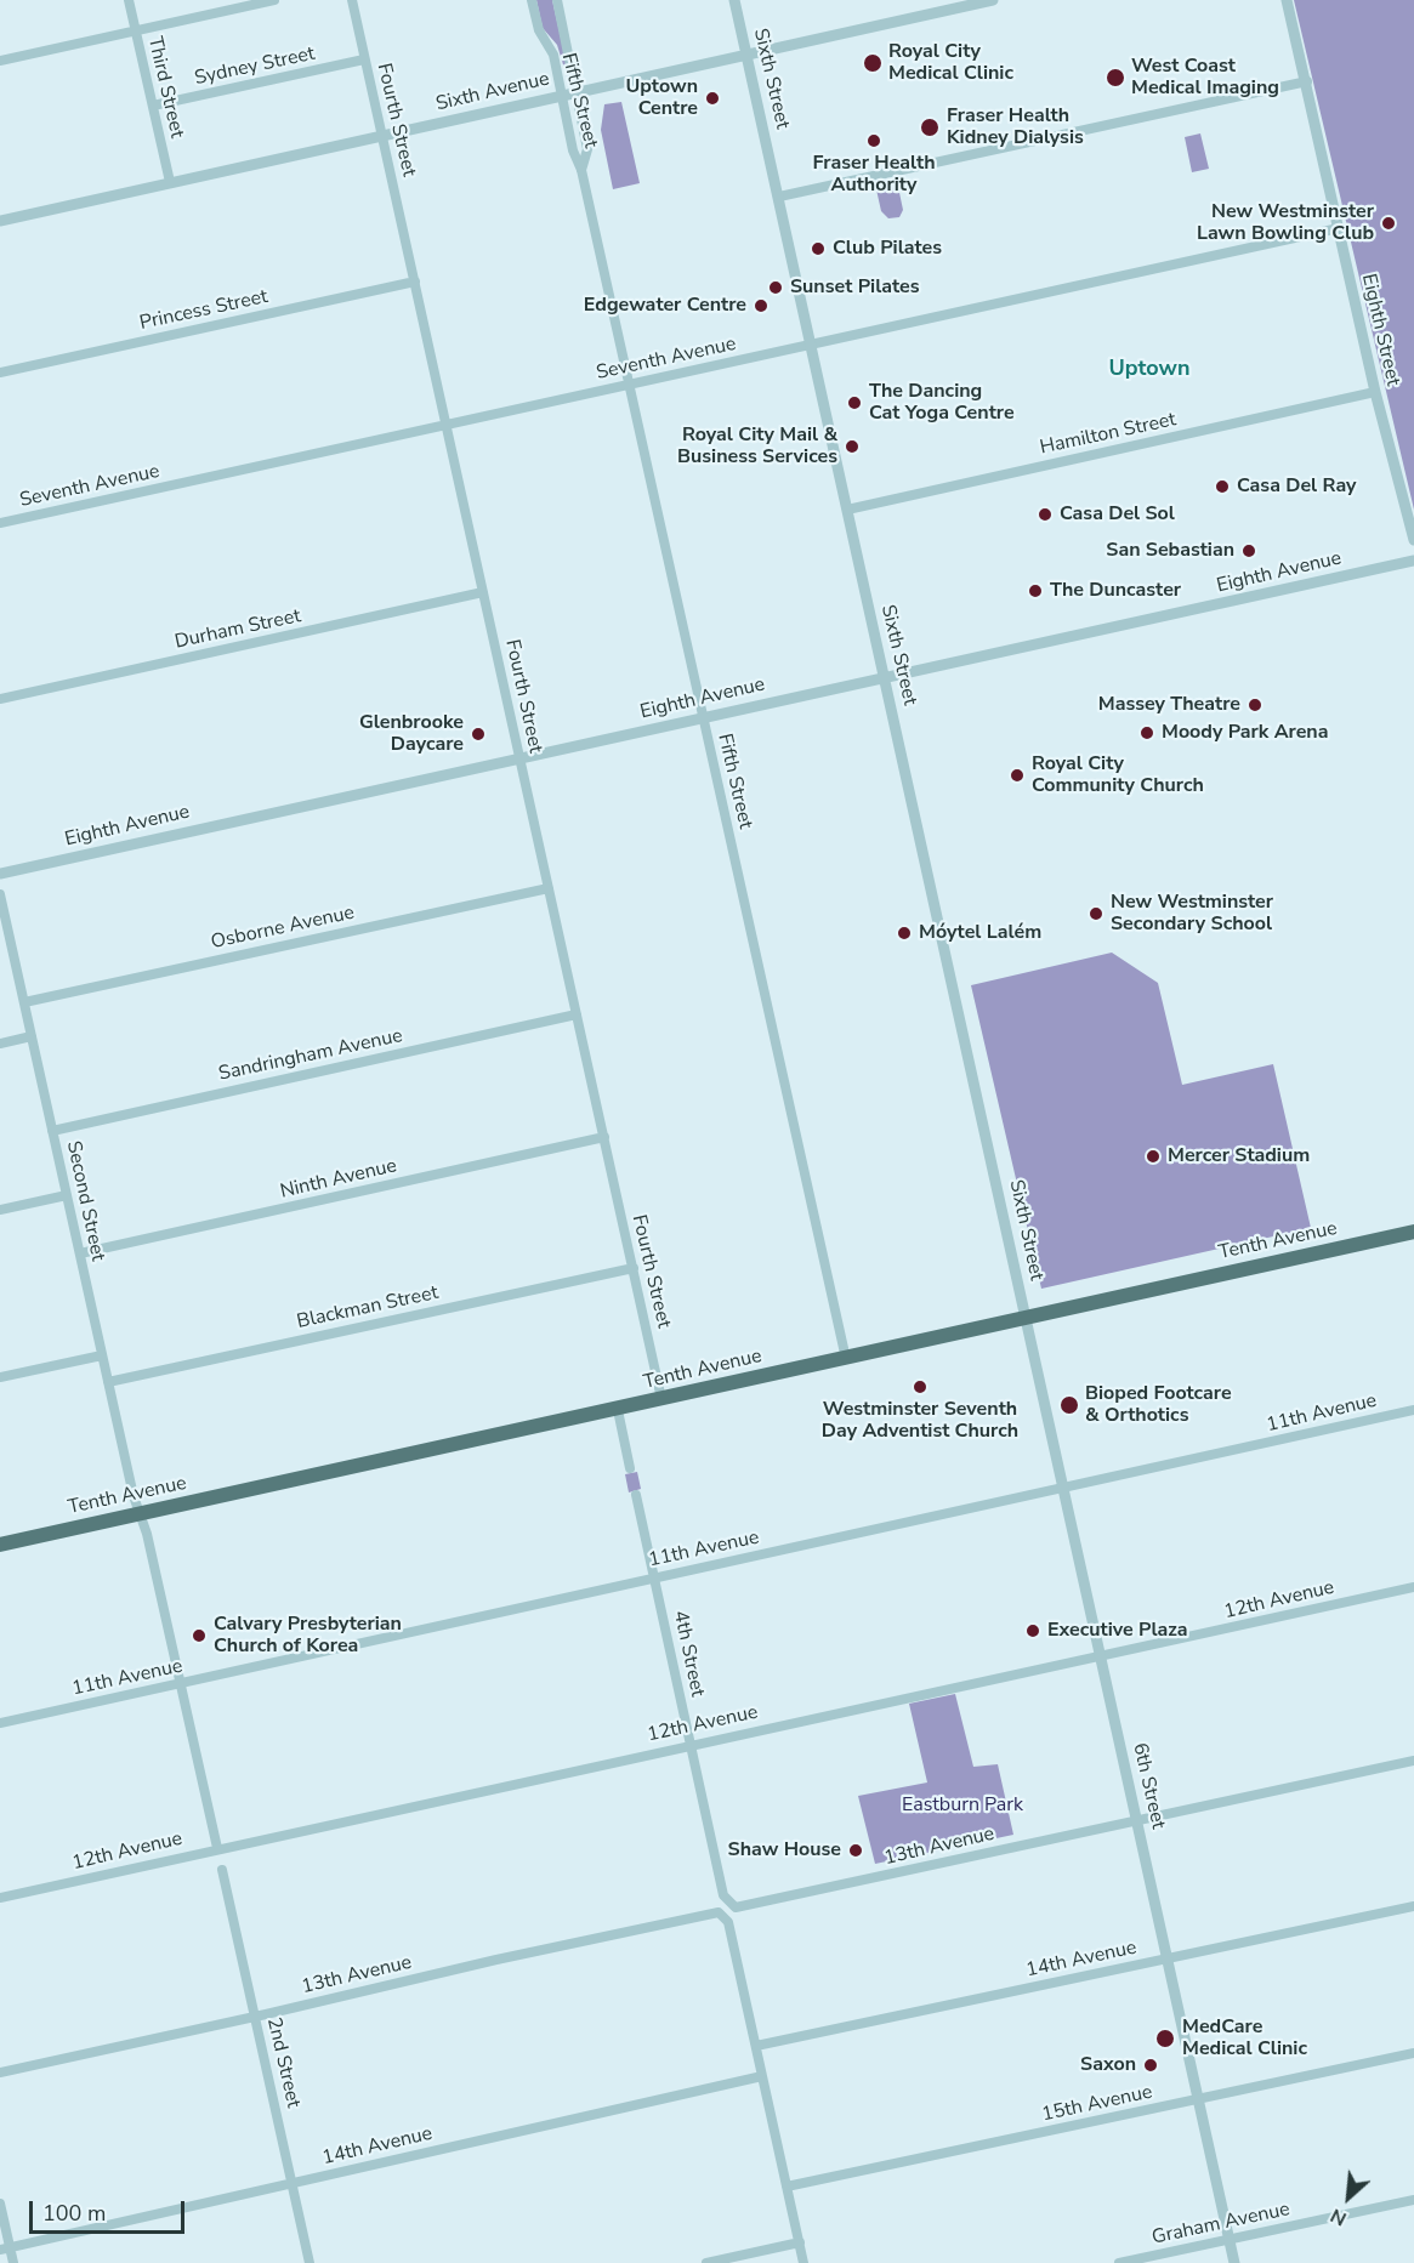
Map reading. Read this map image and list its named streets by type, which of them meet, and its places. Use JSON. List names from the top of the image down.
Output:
{
  "streets": {
    "main road": ["Tenth Avenue"],
    "street": [
      "Sydney Street",
      "Sixth Street",
      "Third Street",
      "Sixth Avenue",
      "Fifth Street",
      "Fourth Street",
      "Princess Street",
      "Eighth Street",
      "Seventh Avenue",
      "Hamilton Street",
      "Eighth Avenue",
      "Durham Street",
      "Osborne Avenue",
      "Sandringham Avenue",
      "Ninth Avenue",
      "Second Street",
      "Blackman Street",
      "11th Avenue",
      "12th Avenue",
      "4th Street",
      "6th Street",
      "13th Avenue",
      "14th Avenue",
      "2nd Street",
      "15th Avenue",
      "Graham Avenue"
    ]
  },
  "crossings": [
    ["Sydney Street", "Third Street"],
    ["Sydney Street", "Fourth Street"],
    ["Sixth Street", "Sixth Avenue"],
    ["Sixth Street", "Seventh Avenue"],
    ["Sixth Street", "Hamilton Street"],
    ["Sixth Street", "Eighth Avenue"],
    ["Sixth Street", "Tenth Avenue"],
    ["Sixth Street", "6th Street"],
    ["Third Street", "Sixth Avenue"],
    ["Sixth Avenue", "Fifth Street"],
    ["Sixth Avenue", "Fourth Street"],
    ["Fifth Street", "Seventh Avenue"],
    ["Fifth Street", "Eighth Avenue"],
    ["Fifth Street", "Tenth Avenue"],
    ["Fourth Street", "Princess Street"],
    ["Fourth Street", "Seventh Avenue"],
    ["Fourth Street", "Eighth Avenue"],
    ["Fourth Street", "Durham Street"],
    ["Fourth Street", "Osborne Avenue"],
    ["Fourth Street", "Sandringham Avenue"],
    ["Fourth Street", "Ninth Avenue"],
    ["Fourth Street", "Tenth Avenue"],
    ["Fourth Street", "Blackman Street"],
    ["Eighth Street", "Seventh Avenue"],
    ["Eighth Street", "Hamilton Street"],
    ["Osborne Avenue", "Second Street"],
    ["Sandringham Avenue", "Second Street"],
    ["Ninth Avenue", "Second Street"],
    ["Second Street", "Tenth Avenue"],
    ["Second Street", "Blackman Street"],
    ["Tenth Avenue", "6th Street"],
    ["11th Avenue", "4th Street"],
    ["11th Avenue", "6th Street"],
    ["12th Avenue", "4th Street"],
    ["12th Avenue", "6th Street"],
    ["4th Street", "13th Avenue"],
    ["6th Street", "13th Avenue"],
    ["6th Street", "14th Avenue"],
    ["6th Street", "15th Avenue"],
    ["6th Street", "Graham Avenue"],
    ["13th Avenue", "14th Avenue"],
    ["13th Avenue", "2nd Street"],
    ["14th Avenue", "2nd Street"]
  ],
  "districts": ["Uptown"],
  "parks": ["Eastburn Park"],
  "places": [
    "Royal City Medical Clinic",
    "West Coast Medical Imaging",
    "Uptown Centre",
    "Fraser Health Kidney Dialysis",
    "Fraser Health Authority",
    "New Westminster Lawn Bowling Club",
    "Club Pilates",
    "Sunset Pilates",
    "Edgewater Centre",
    "The Dancing Cat Yoga Centre",
    "Royal City Mail & Business Services",
    "Casa Del Ray",
    "Casa Del Sol",
    "San Sebastian",
    "The Duncaster",
    "Massey Theatre",
    "Moody Park Arena",
    "Glenbrooke Daycare",
    "Royal City Community Church",
    "New Westminster Secondary School",
    "Móytel Lalém",
    "Mercer Stadium",
    "Westminster Seventh Day Adventist Church",
    "Bioped Footcare & Orthotics",
    "Executive Plaza",
    "Calvary Presbyterian Church of Korea",
    "Shaw House",
    "MedCare Medical Clinic",
    "Saxon"
  ],
  "scale_bar": "100 m",
  "north": "bottom left"
}
